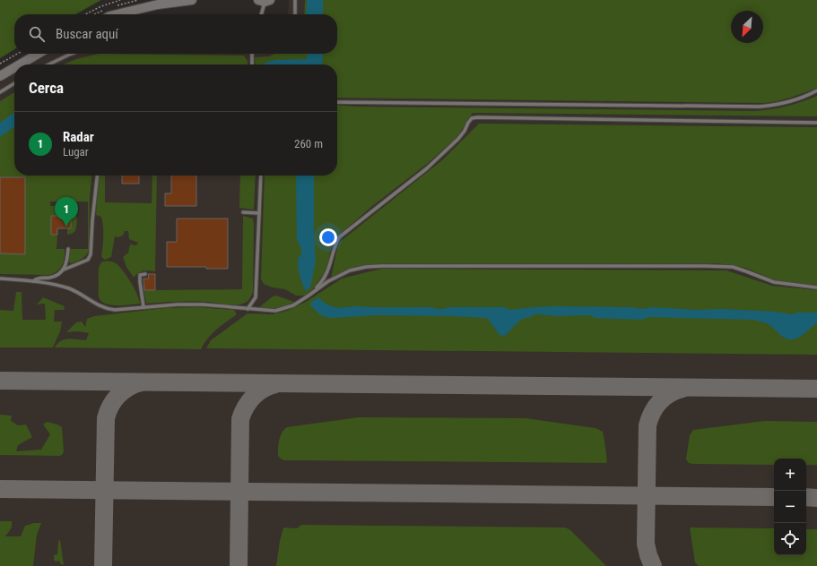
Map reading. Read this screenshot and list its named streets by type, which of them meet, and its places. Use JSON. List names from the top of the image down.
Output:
{
  "north": "bottom left",
  "page": {
    "search": "Buscar aquí",
    "heading": "Cerca",
    "list": [
      {
        "mark": "1",
        "name": "Radar",
        "note": "Lugar",
        "value": "260 m"
      }
    ],
    "pins": "1",
    "map_buttons": ["+", "−"]
  }
}
